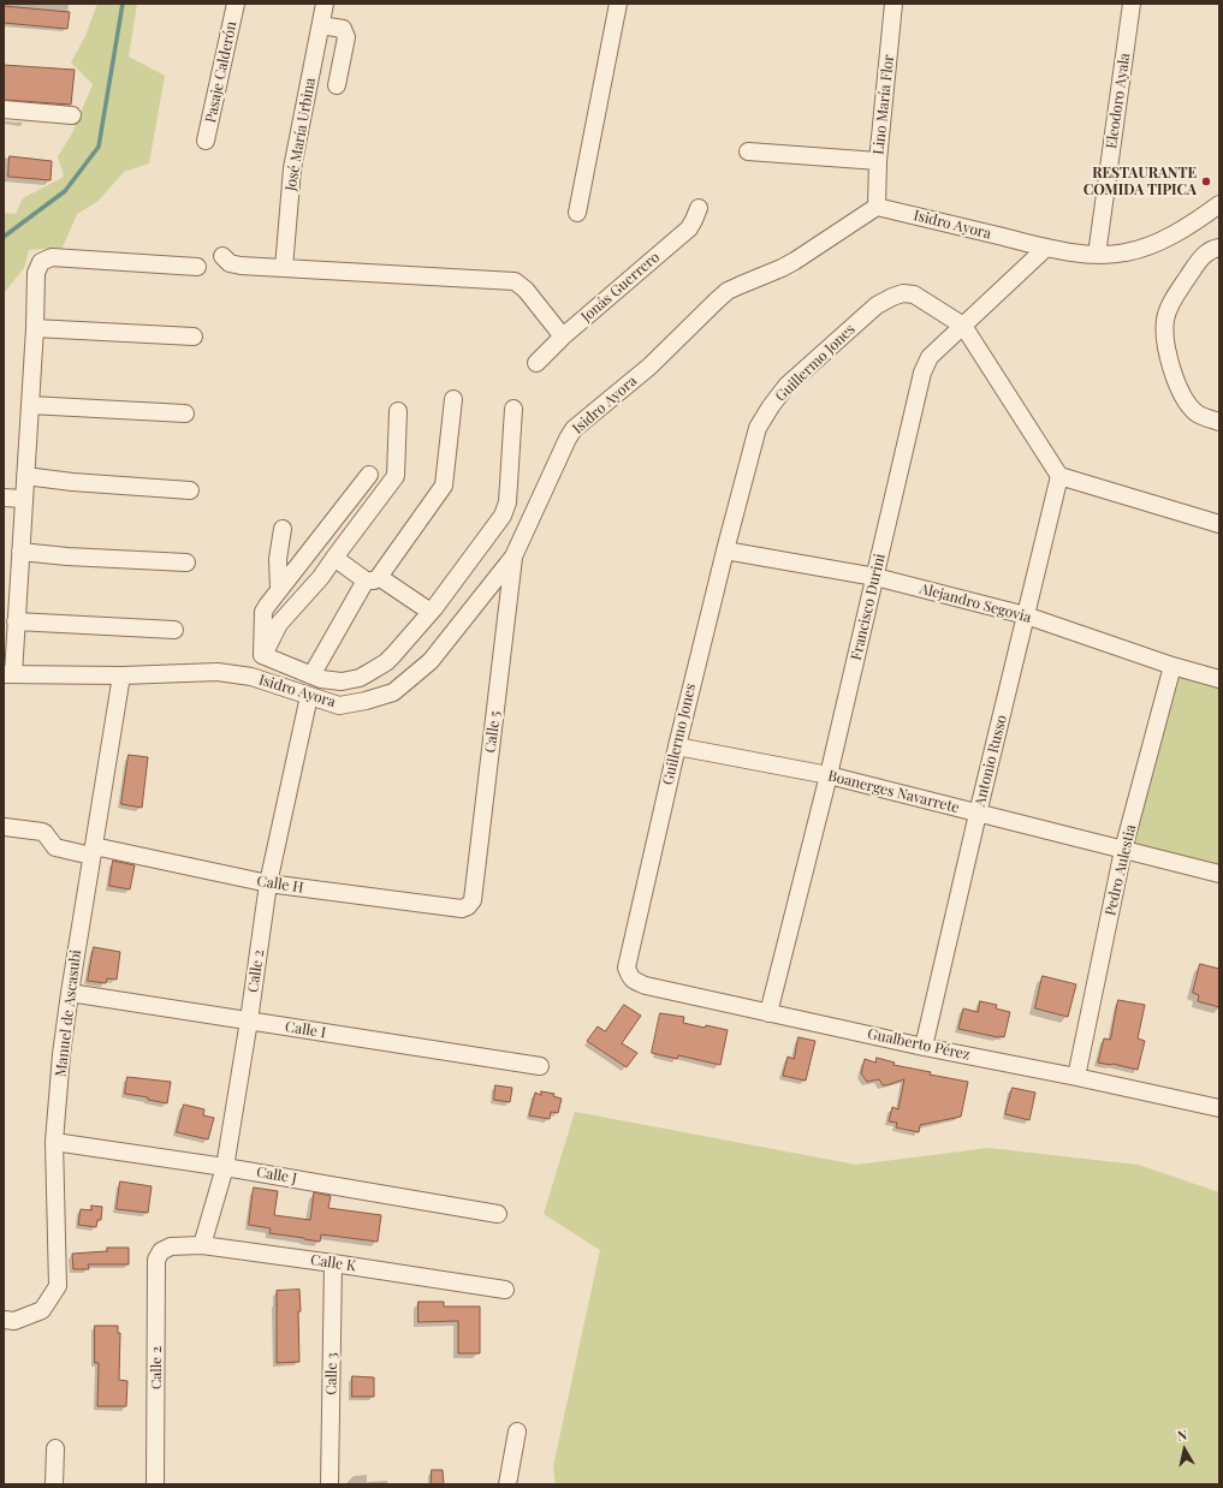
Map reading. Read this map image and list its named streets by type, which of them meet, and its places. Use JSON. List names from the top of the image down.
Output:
{
  "streets": {
    "street": [
      "Pasaje Calderón",
      "Eleodoro Ayala",
      "Lino María Flor",
      "José María Urbina",
      "Isidro Ayora",
      "Jonás Guerrero",
      "Guillermo Jones",
      "Alejandro Segovia",
      "Francisco Durini",
      "Calle 5",
      "Antonio Russo",
      "Boanerges Navarrete",
      "Pedro Aulestia",
      "Calle H",
      "Calle 2",
      "Manuel de Ascasubi",
      "Calle I",
      "Gualberto Pérez",
      "Calle J",
      "Calle K",
      "Calle 3"
    ]
  },
  "crossings": [
    ["Eleodoro Ayala", "Isidro Ayora"],
    ["Lino María Flor", "Isidro Ayora"],
    ["Isidro Ayora", "Francisco Durini"],
    ["Isidro Ayora", "Calle 5"],
    ["Isidro Ayora", "Calle 2"],
    ["Isidro Ayora", "Manuel de Ascasubi"],
    ["Guillermo Jones", "Alejandro Segovia"],
    ["Guillermo Jones", "Francisco Durini"],
    ["Guillermo Jones", "Antonio Russo"],
    ["Guillermo Jones", "Boanerges Navarrete"],
    ["Guillermo Jones", "Gualberto Pérez"],
    ["Alejandro Segovia", "Francisco Durini"],
    ["Alejandro Segovia", "Antonio Russo"],
    ["Alejandro Segovia", "Pedro Aulestia"],
    ["Francisco Durini", "Boanerges Navarrete"],
    ["Francisco Durini", "Gualberto Pérez"],
    ["Calle 5", "Calle H"],
    ["Antonio Russo", "Boanerges Navarrete"],
    ["Antonio Russo", "Gualberto Pérez"],
    ["Boanerges Navarrete", "Pedro Aulestia"],
    ["Pedro Aulestia", "Gualberto Pérez"],
    ["Calle H", "Calle 2"],
    ["Calle H", "Manuel de Ascasubi"],
    ["Calle 2", "Calle I"],
    ["Calle 2", "Calle J"],
    ["Calle 2", "Calle K"],
    ["Manuel de Ascasubi", "Calle I"],
    ["Manuel de Ascasubi", "Calle J"],
    ["Calle K", "Calle 3"]
  ],
  "places": ["RESTAURANTE COMIDA TIPICA"],
  "north": "top"
}
